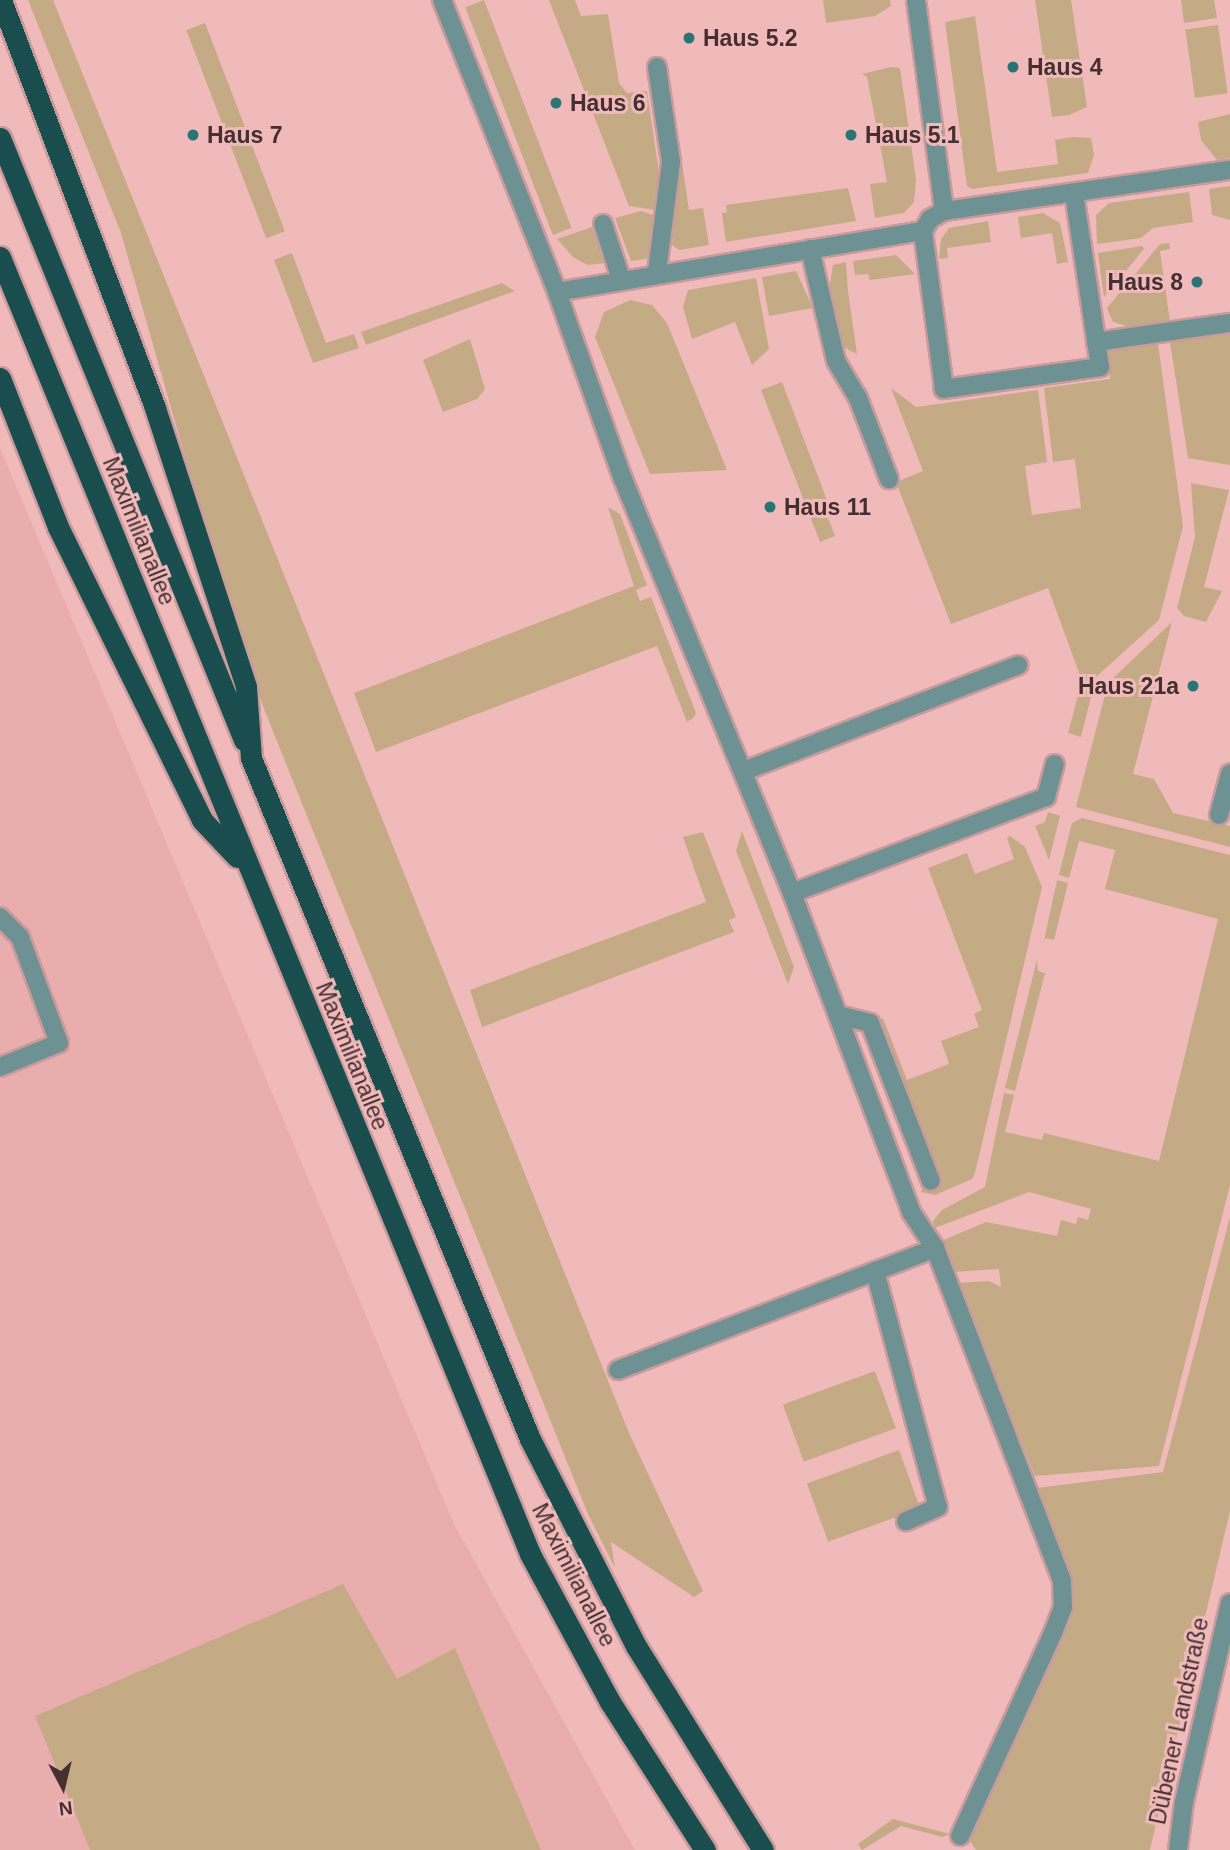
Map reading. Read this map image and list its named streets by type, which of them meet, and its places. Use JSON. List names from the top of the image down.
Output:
{
  "streets": {
    "highway": ["Maximilianallee"],
    "street": ["Dübener Landstraße"]
  },
  "places": [
    "Haus 5.2",
    "Haus 4",
    "Haus 6",
    "Haus 7",
    "Haus 5.1",
    "Haus 8",
    "Haus 11",
    "Haus 21a"
  ],
  "north": "bottom"
}
